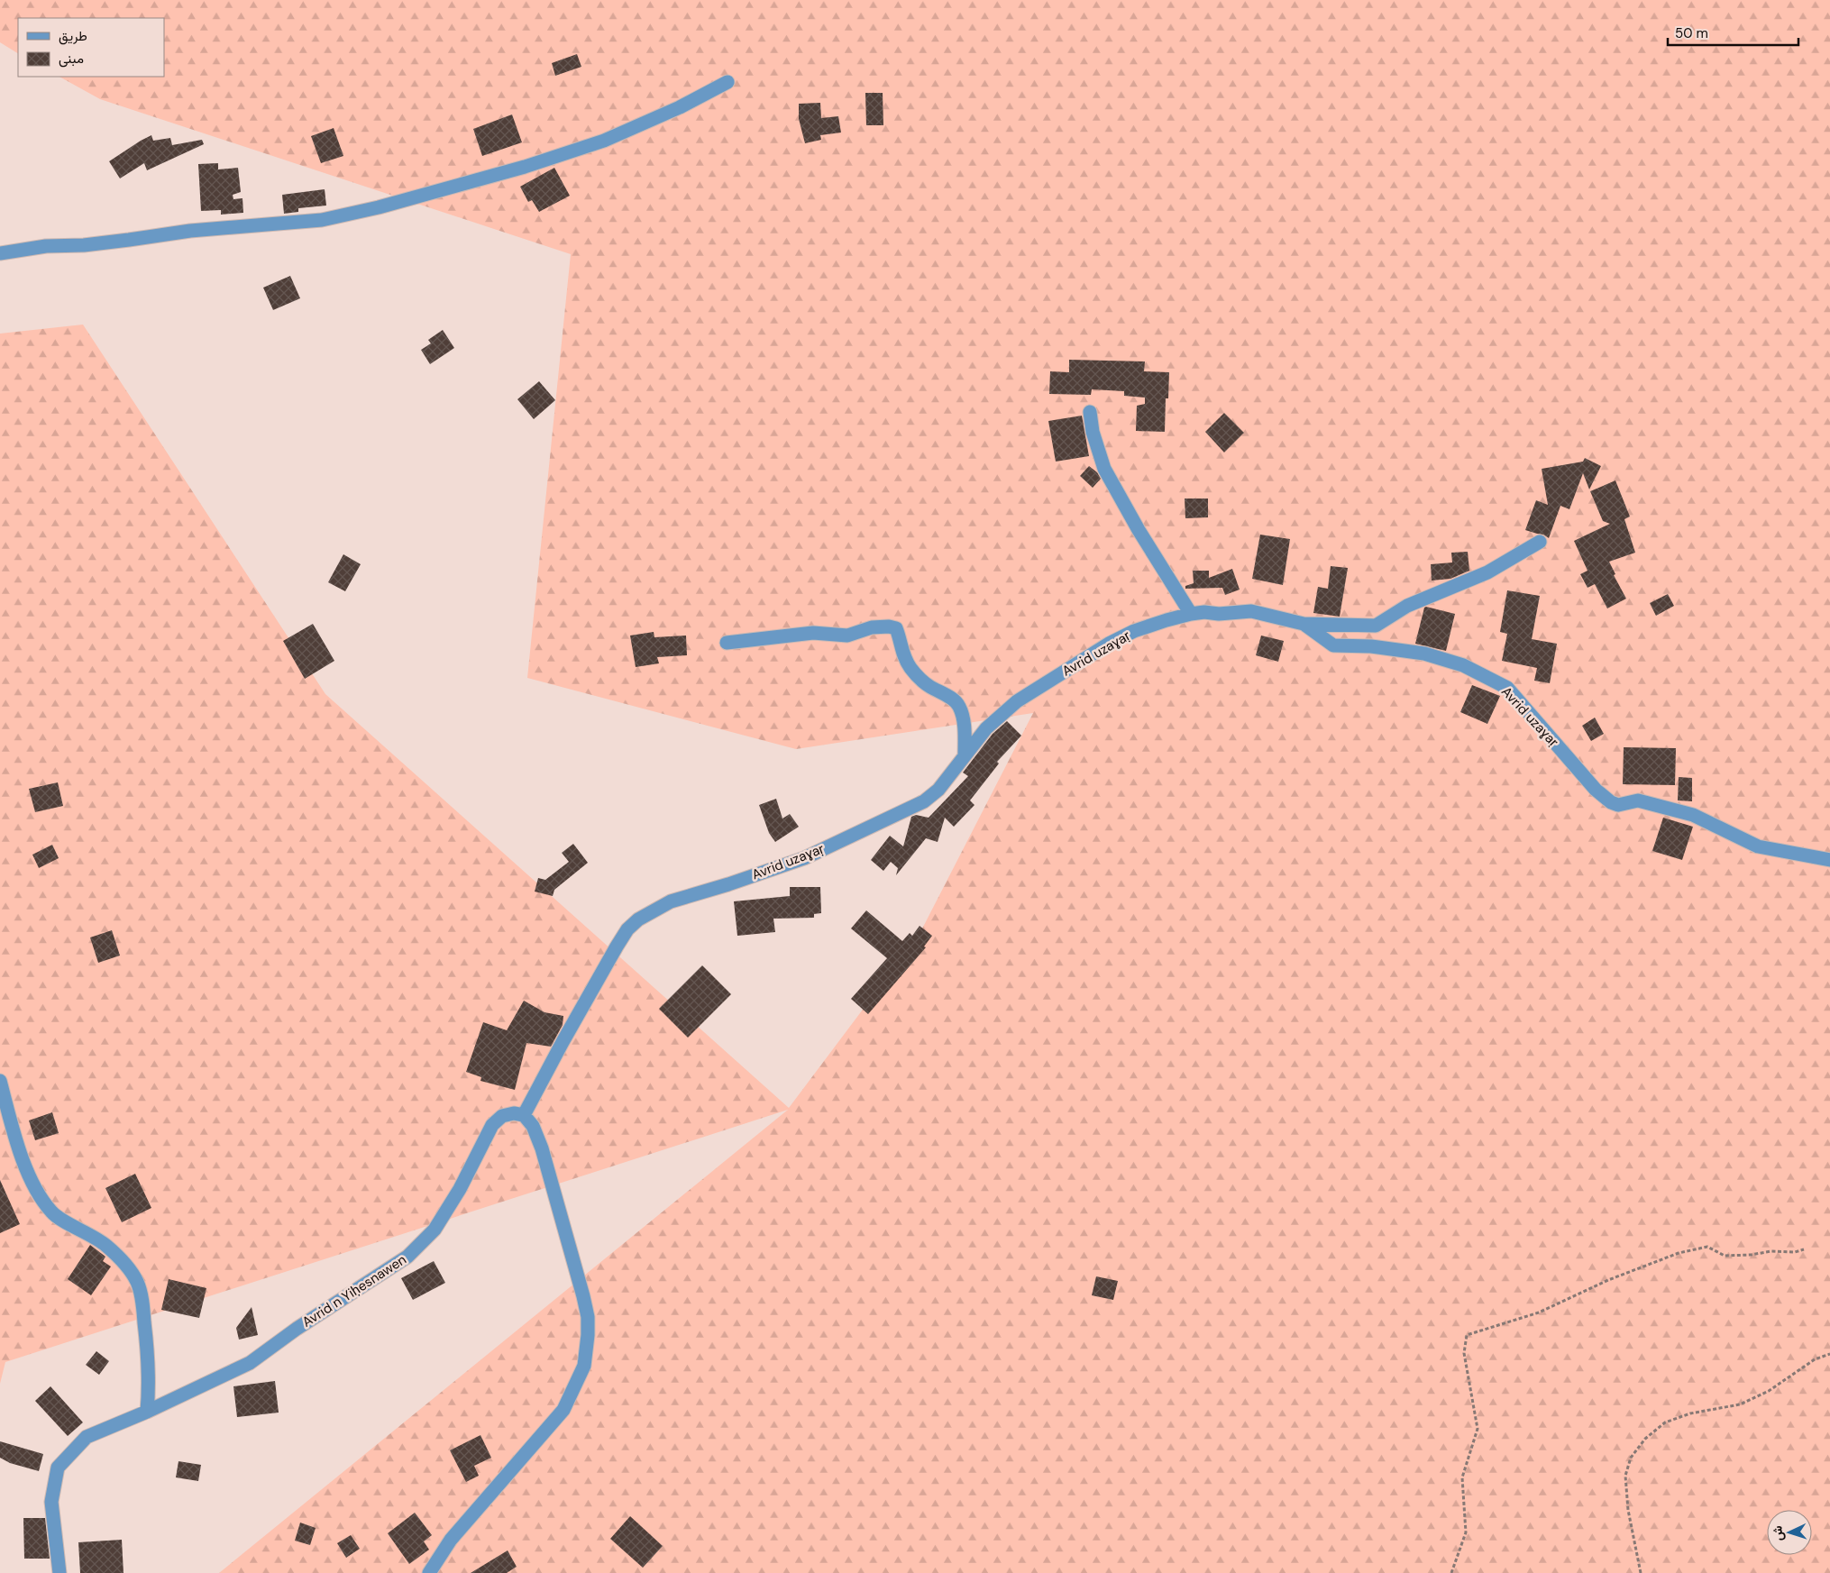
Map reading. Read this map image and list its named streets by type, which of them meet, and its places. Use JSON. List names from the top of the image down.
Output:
{
  "streets": {
    "street": ["Avrid uzaɣaṛ", "Avrid n Yiḥesnawen"]
  },
  "crossings": [
    ["Avrid uzaɣaṛ", "Avrid n Yiḥesnawen"]
  ],
  "legend": ["طريق", "مبنى"],
  "scale_bar": "50 m",
  "north": "left"
}
